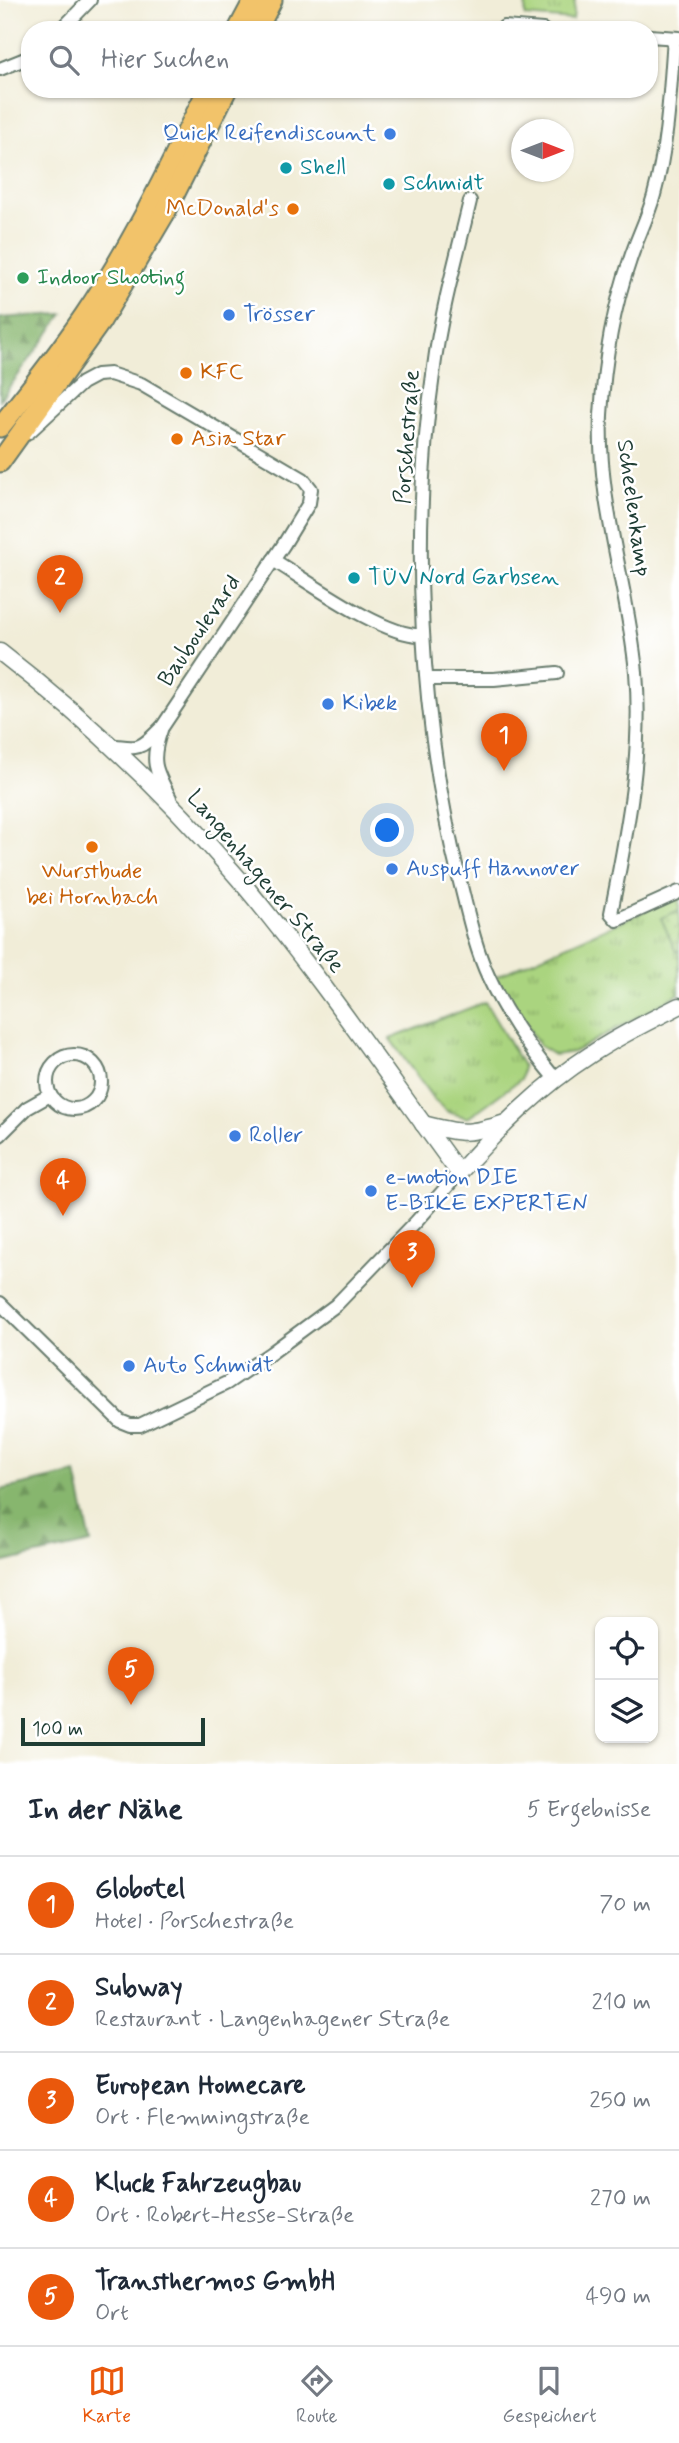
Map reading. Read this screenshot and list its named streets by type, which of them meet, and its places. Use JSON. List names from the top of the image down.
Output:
{
  "streets": {
    "street": [
      "Porschestraße",
      "Scheelenkamp",
      "Bauboulevard",
      "Langenhagener Straße"
    ]
  },
  "crossings": [
    ["Bauboulevard", "Langenhagener Straße"]
  ],
  "places": [
    "Quick Reifendiscount",
    "Shell",
    "Schmidt",
    "McDonald's",
    "Indoor Shooting",
    "Trösser",
    "KFC",
    "Asia Star",
    "TÜV Nord Garbsen",
    "Kibek",
    "Wurstbude bei Hornbach",
    "Auspuff Hannover",
    "Roller",
    "e-motion DIE E-BIKE EXPERTEN",
    "Auto Schmidt"
  ],
  "scale_bar": "100 m",
  "north": "right",
  "page": {
    "search": "Hier suchen",
    "pins": [
      "2",
      "1",
      "4",
      "3",
      "5"
    ],
    "scale": "100 m",
    "heading": ["In der Nähe", "5 Ergebnisse"],
    "list": [
      {
        "mark": "1",
        "name": "Globotel",
        "note": "Hotel · Porschestraße",
        "value": "70 m"
      },
      {
        "mark": "2",
        "name": "Subway",
        "note": "Restaurant · Langenhagener Straße",
        "value": "210 m"
      },
      {
        "mark": "3",
        "name": "European Homecare",
        "note": "Ort · Flemmingstraße",
        "value": "250 m"
      },
      {
        "mark": "4",
        "name": "Kluck Fahrzeugbau",
        "note": "Ort · Robert-Hesse-Straße",
        "value": "270 m"
      },
      {
        "mark": "5",
        "name": "Transthermos GmbH",
        "note": "Ort",
        "value": "490 m"
      }
    ],
    "nav": ["Karte", "Route", "Gespeichert"]
  }
}
